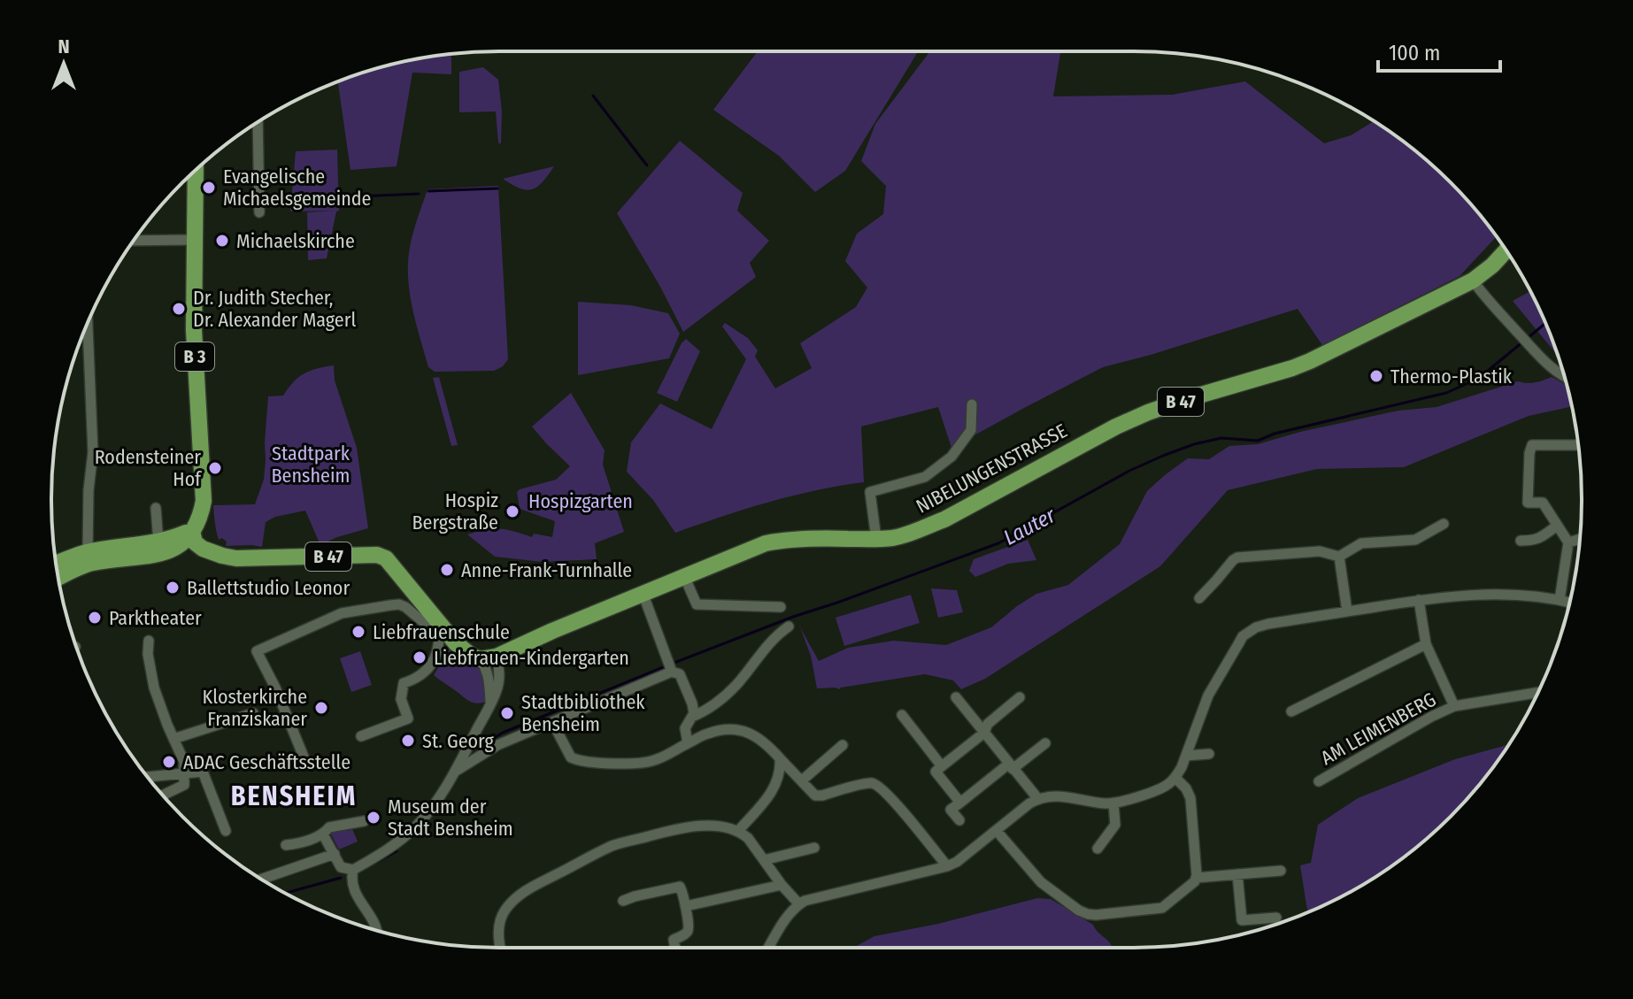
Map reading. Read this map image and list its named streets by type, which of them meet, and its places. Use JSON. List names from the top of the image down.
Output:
{
  "streets": {
    "main road": ["B 3", "B 47", "NIBELUNGENSTRASSE"],
    "street": ["AM LEIMENBERG"]
  },
  "crossings": [
    ["B 47", "NIBELUNGENSTRASSE"]
  ],
  "districts": ["BENSHEIM"],
  "water": ["Lauter"],
  "parks": ["Stadtpark Bensheim", "Hospizgarten"],
  "places": [
    "Evangelische Michaelsgemeinde",
    "Michaelskirche",
    "Dr. Judith Stecher, Dr. Alexander Magerl",
    "Thermo-Plastik",
    "Rodensteiner Hof",
    "Hospiz Bergstraße",
    "Anne-Frank-Turnhalle",
    "Ballettstudio Leonor",
    "Parktheater",
    "Liebfrauenschule",
    "Liebfrauen-Kindergarten",
    "Klosterkirche Franziskaner",
    "Stadtbibliothek Bensheim",
    "St. Georg",
    "ADAC Geschäftsstelle",
    "Museum der Stadt Bensheim"
  ],
  "scale_bar": "100 m",
  "north": "top"
}
